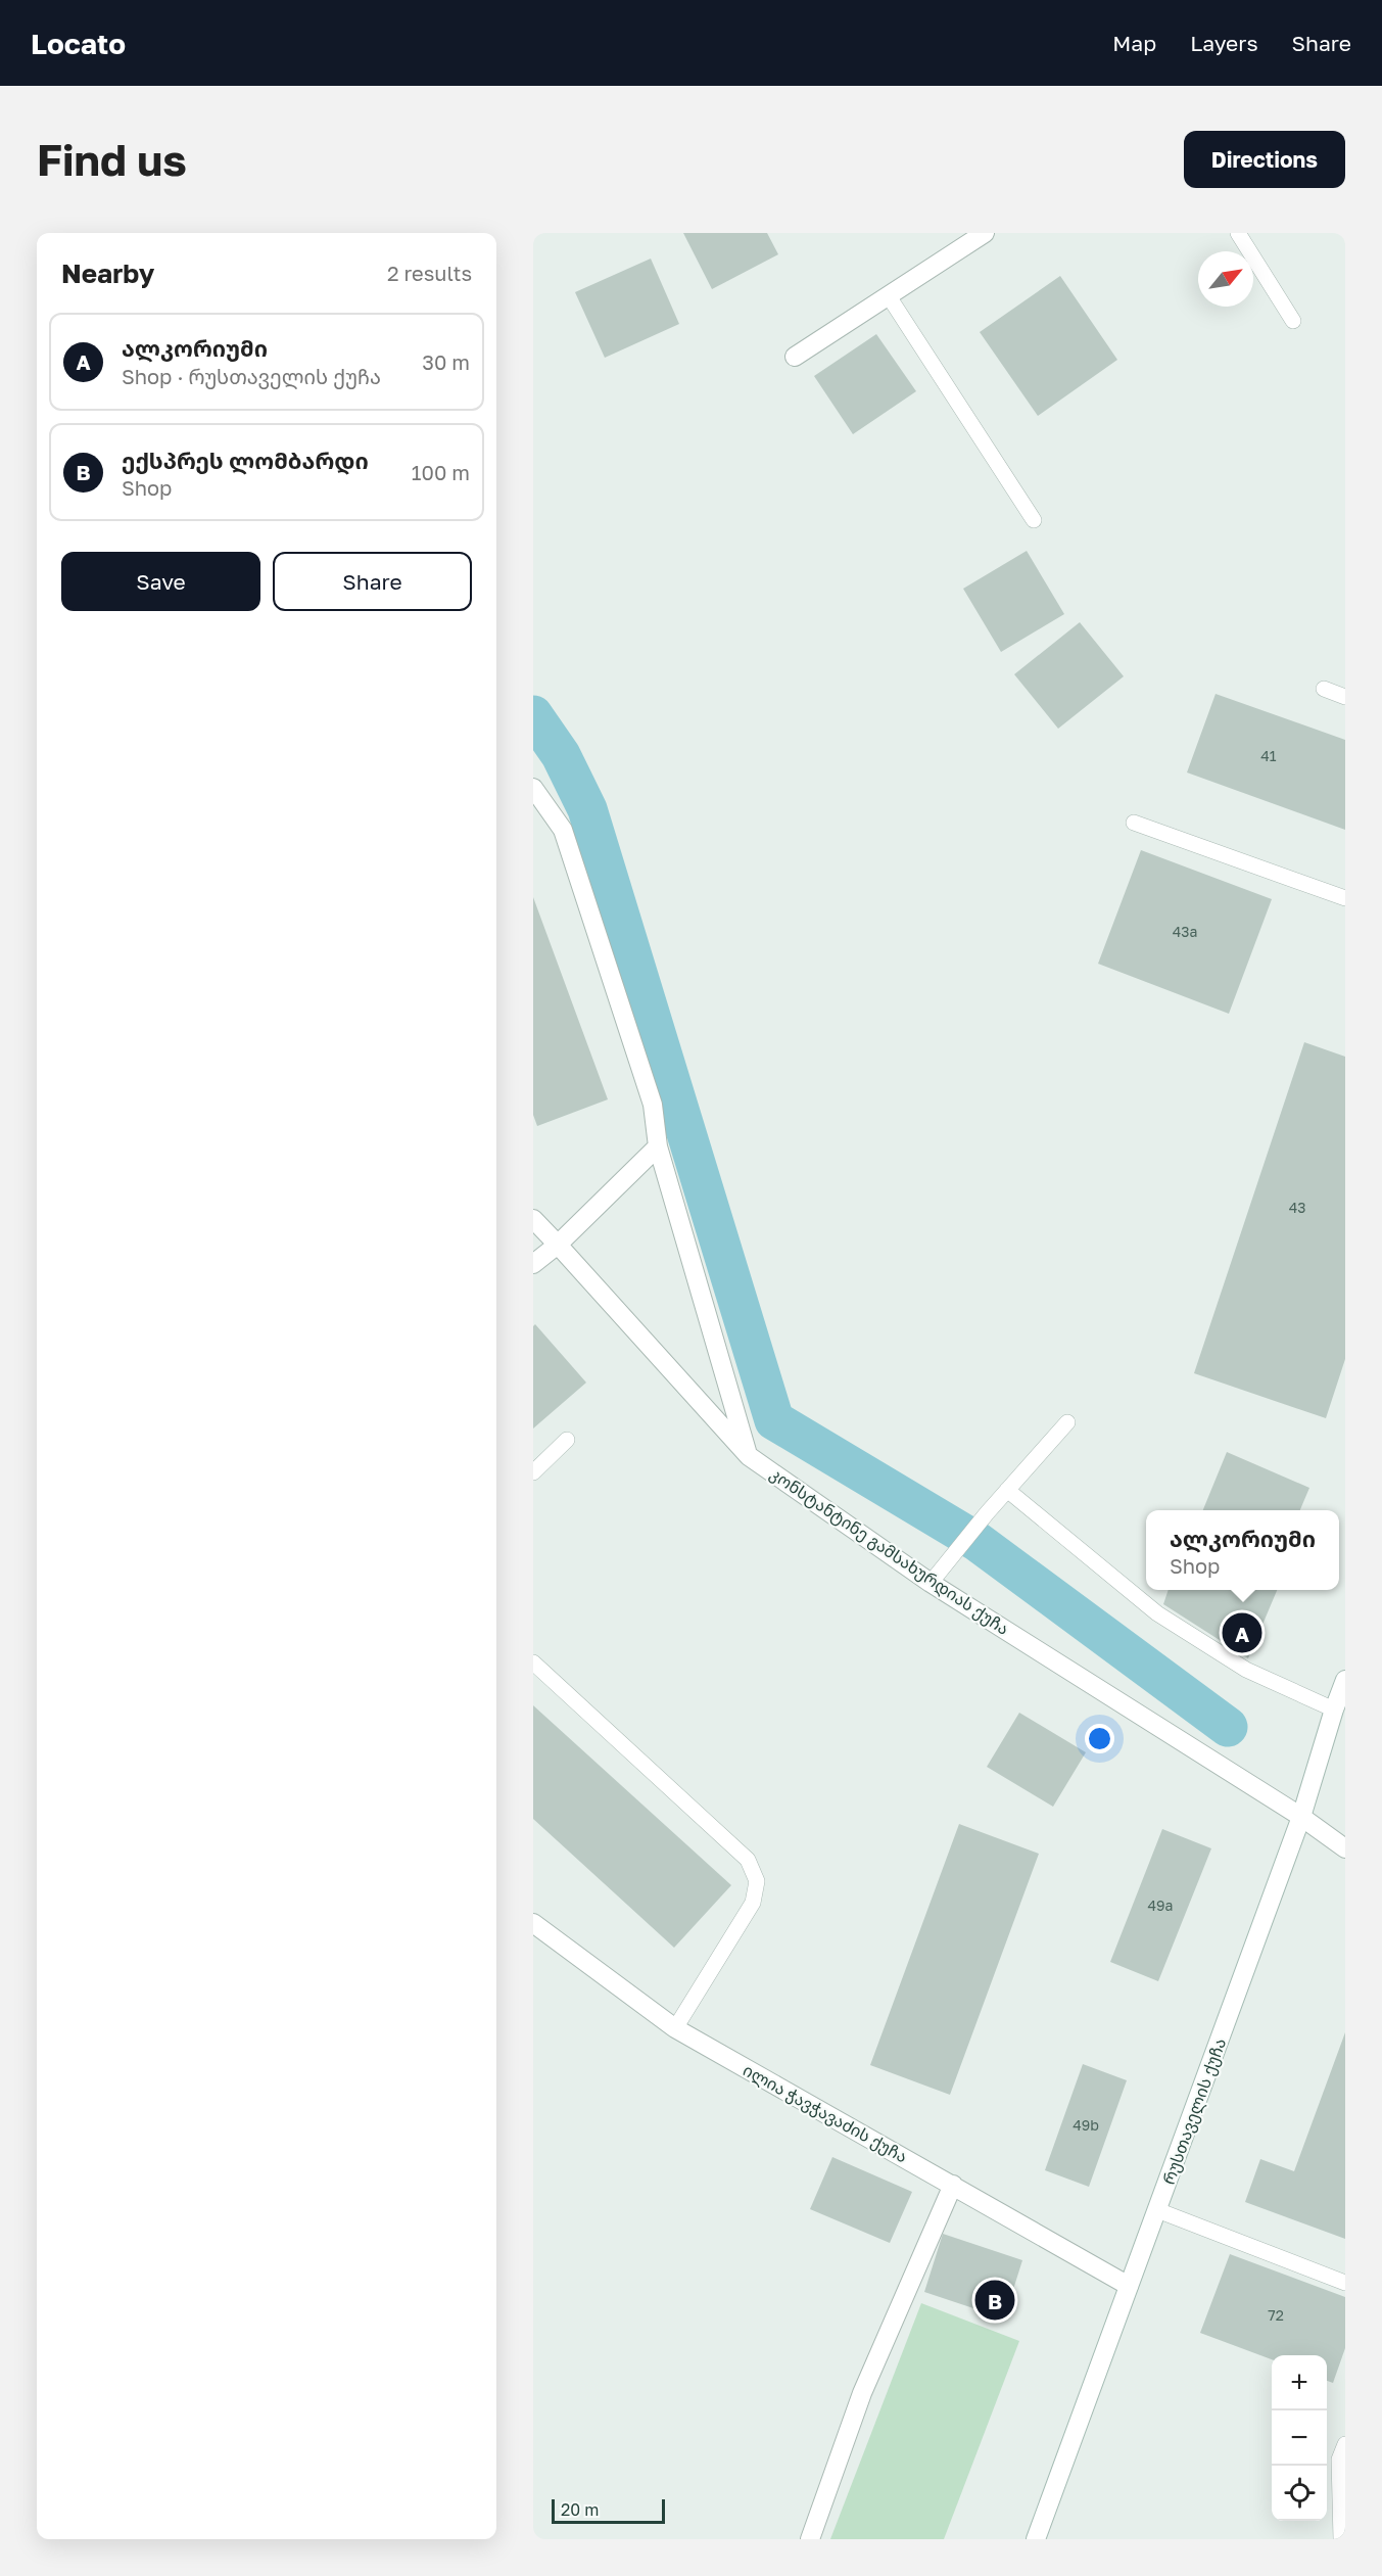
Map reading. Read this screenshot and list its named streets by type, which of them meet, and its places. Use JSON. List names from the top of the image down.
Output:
{
  "streets": {
    "street": ["კონსტანტინე გამსახურდიას ქუჩა", "რუსთაველის ქუჩა", "ილია ჭავჭავაძის ქუჩა"]
  },
  "crossings": [
    ["კონსტანტინე გამსახურდიას ქუჩა", "რუსთაველის ქუჩა"],
    ["რუსთაველის ქუჩა", "ილია ჭავჭავაძის ქუჩა"]
  ],
  "house_numbers": [
    "41",
    "43a",
    "43",
    "49a",
    "49b",
    "72"
  ],
  "scale_bar": "20 m",
  "north": "top right",
  "page": {
    "header": "Locato",
    "nav": ["Map", "Layers", "Share"],
    "buttons": [
      "Directions",
      ["Save", "Share"]
    ],
    "title": "Find us",
    "heading": ["Nearby", "2 results"],
    "list": [
      {
        "mark": "A",
        "name": "ალკორიუმი",
        "note": "Shop · რუსთაველის ქუჩა",
        "value": "30 m"
      },
      {
        "mark": "B",
        "name": "ექსპრეს ლომბარდი",
        "note": "Shop",
        "value": "100 m"
      }
    ],
    "popup": ["ალკორიუმი", "Shop"],
    "pins": ["A", "B"],
    "map_buttons": ["+", "−"],
    "scale": "20 m"
  }
}
